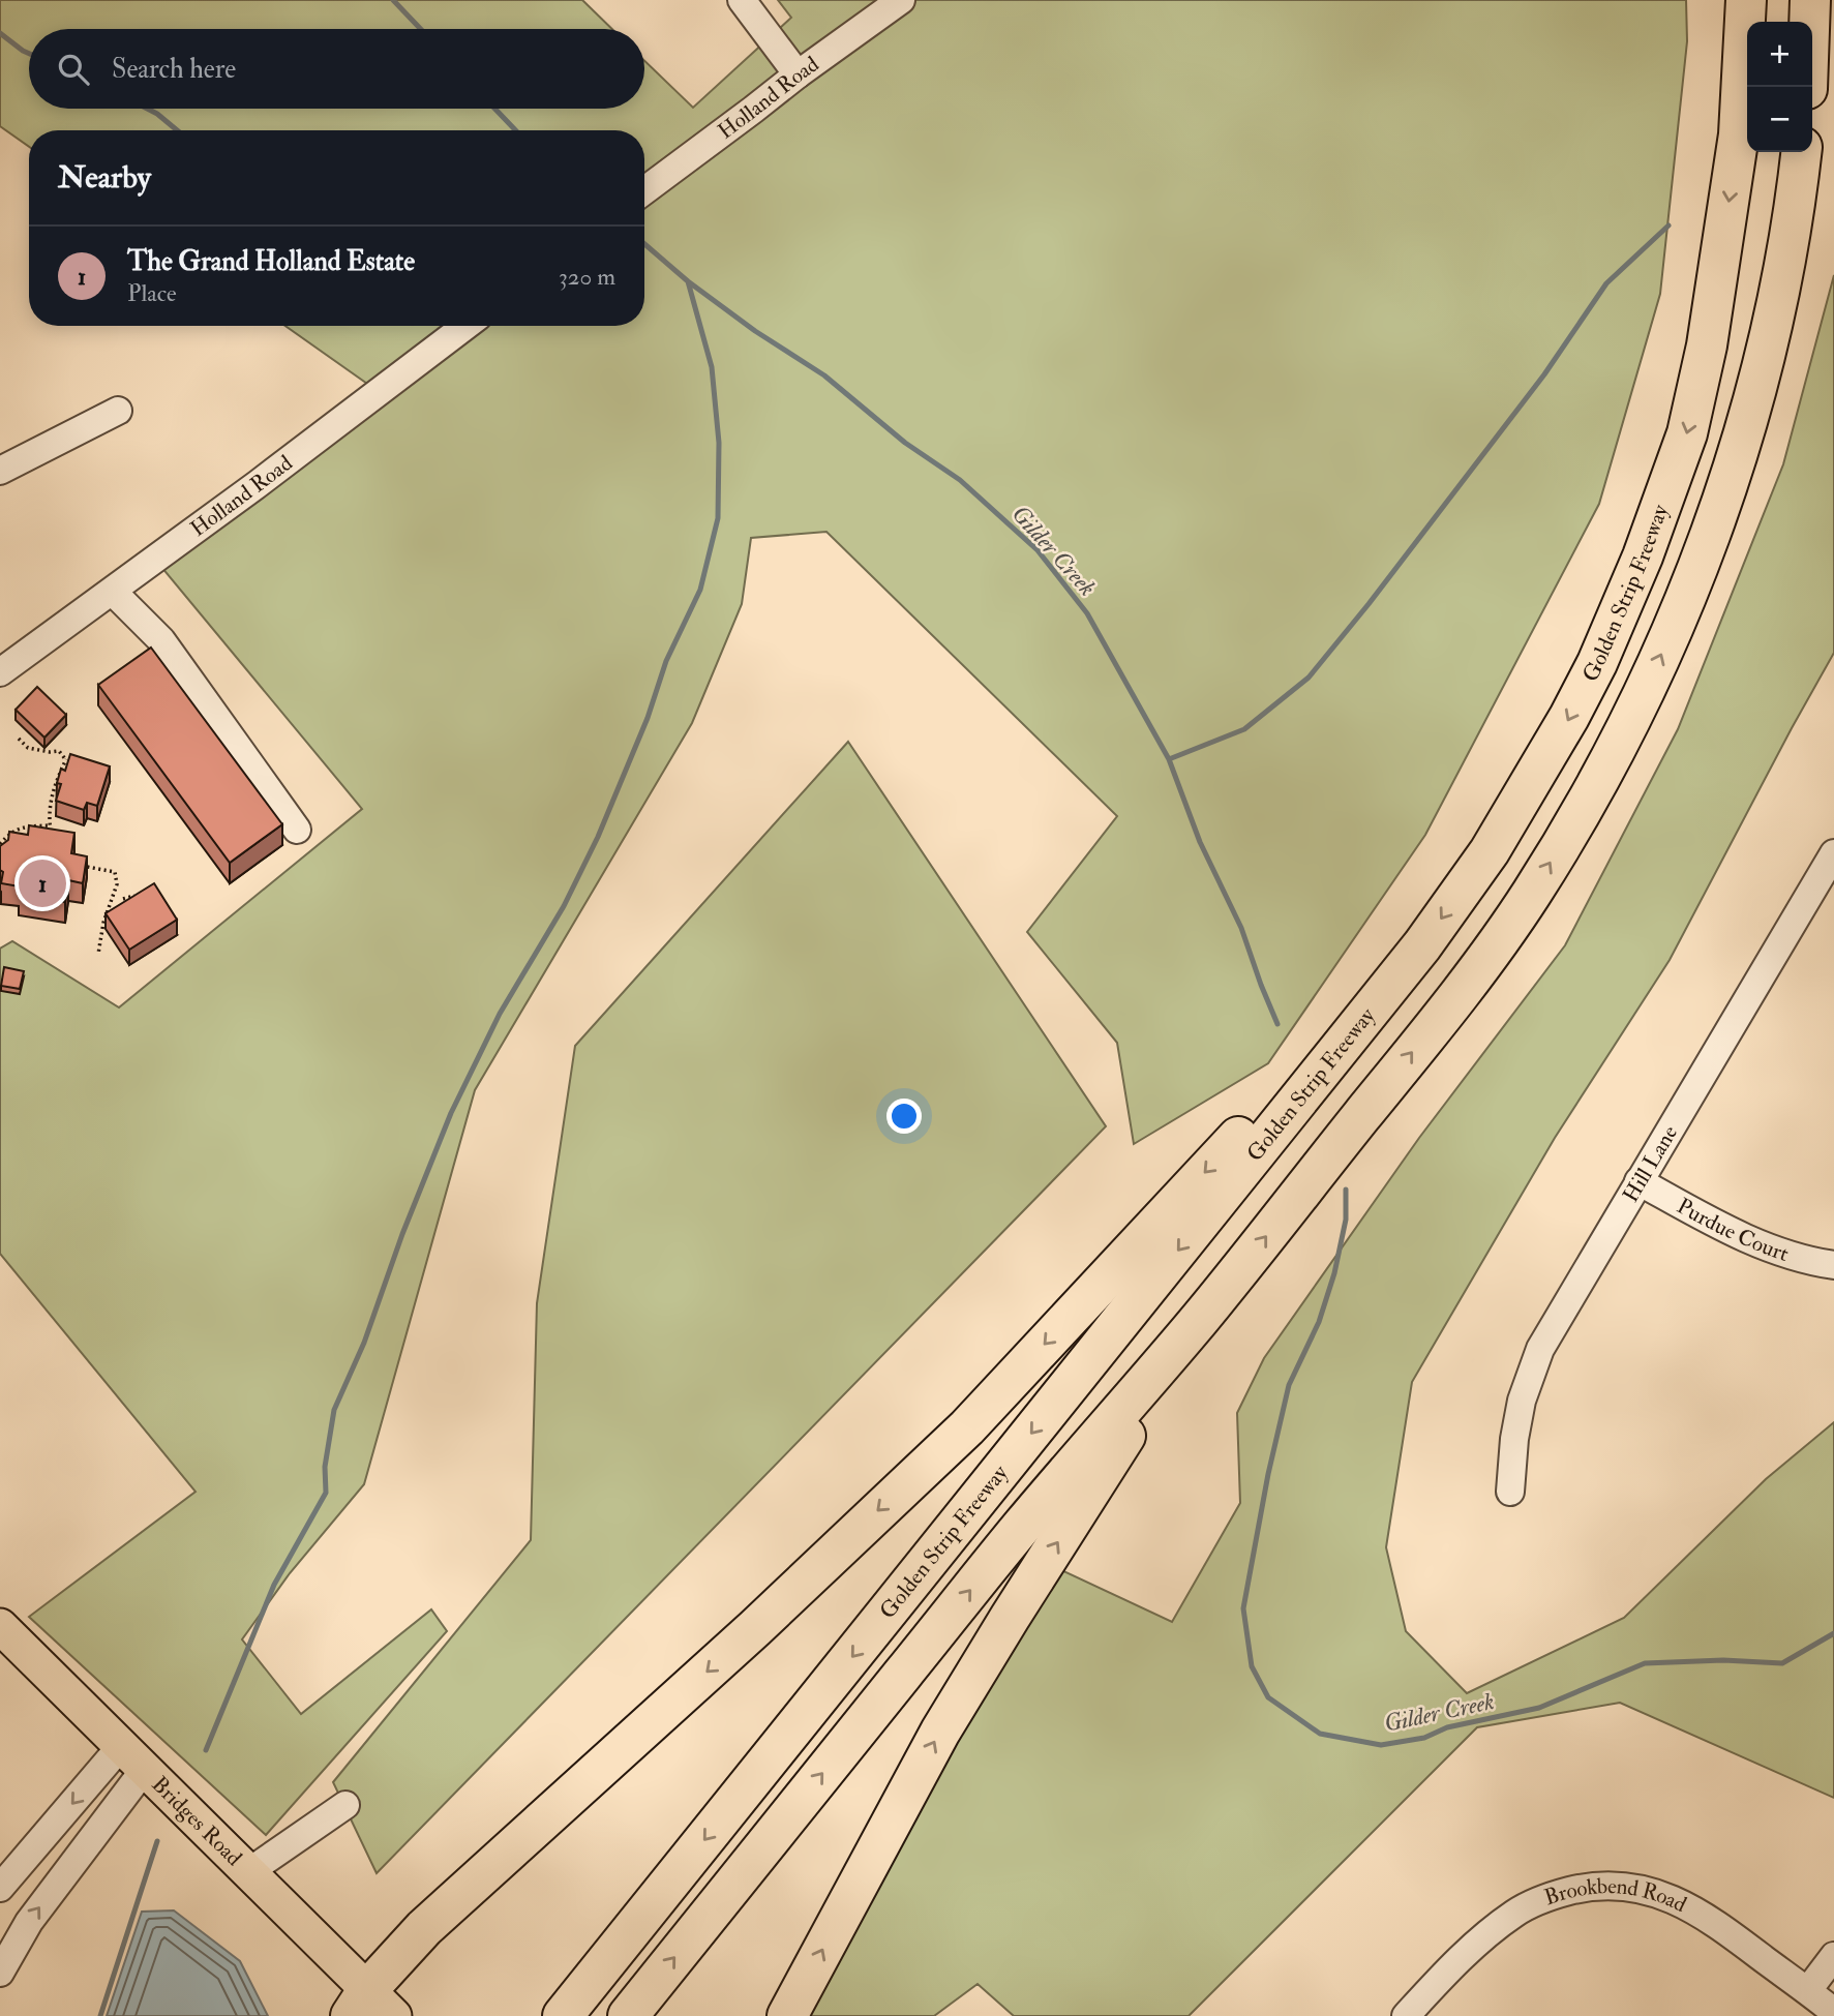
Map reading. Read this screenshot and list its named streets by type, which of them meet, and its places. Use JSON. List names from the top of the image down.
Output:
{
  "streets": {
    "highway": ["Golden Strip Freeway"],
    "main road": ["Bridges Road"],
    "street": [
      "Holland Road",
      "Hill Lane",
      "Purdue Court",
      "Brookbend Road"
    ]
  },
  "crossings": [
    ["Hill Lane", "Purdue Court"]
  ],
  "water": ["Gilder Creek"],
  "page": {
    "map_buttons": ["+", "−"],
    "search": "Search here",
    "heading": "Nearby",
    "list": [
      {
        "mark": "1",
        "name": "The Grand Holland Estate",
        "note": "Place",
        "value": "320 m"
      }
    ],
    "pins": "1"
  }
}
